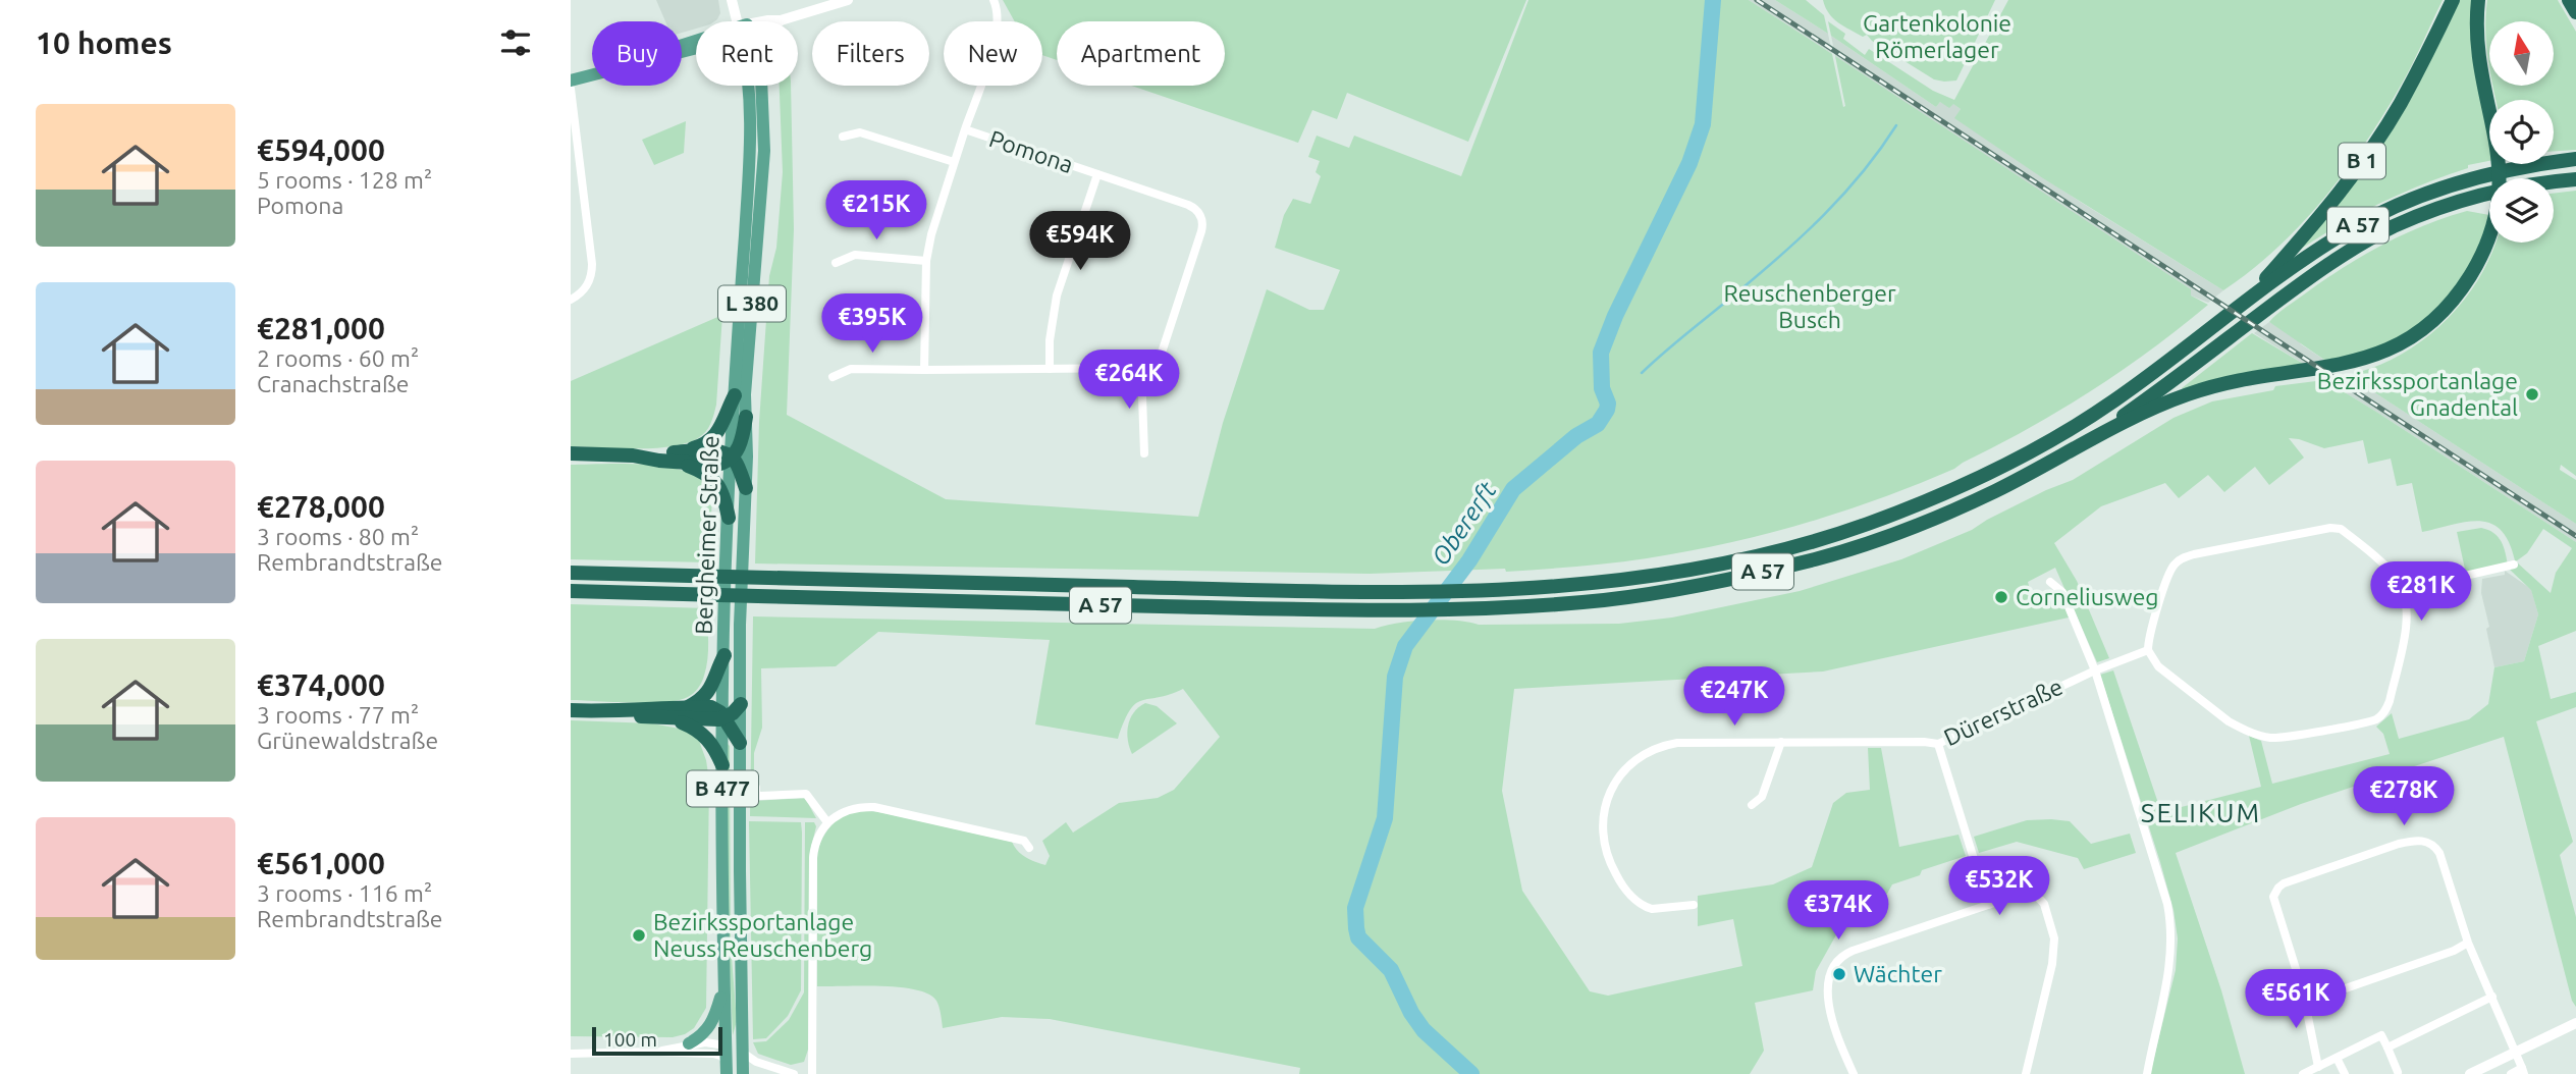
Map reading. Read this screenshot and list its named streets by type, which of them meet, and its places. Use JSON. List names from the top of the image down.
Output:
{
  "streets": {
    "highway": ["B 1", "A 57"],
    "main road": ["L 380", "Bergheimer Straße", "B 477"],
    "street": ["Pomona", "Dürerstraße"]
  },
  "crossings": [
    ["B 1", "A 57"]
  ],
  "districts": ["SELIKUM"],
  "water": ["Obererft"],
  "parks": ["Gartenkolonie Römerlager", "Reuschenberger Busch"],
  "places": [
    "Bezirkssportanlage Gnadental",
    "Corneliusweg",
    "Bezirkssportanlage Neuss Reuschenberg",
    "Wächter"
  ],
  "scale_bar": "100 m",
  "north": "top",
  "page": {
    "heading": "10 homes",
    "chip": [
      "Buy",
      "Rent",
      "Filters",
      "New",
      "Apartment"
    ],
    "list": [
      {
        "name": "€594,000",
        "note": "5 rooms · 128 m² · Pomona"
      },
      {
        "name": "€281,000",
        "note": "2 rooms · 60 m² · Cranachstraße"
      },
      {
        "name": "€278,000",
        "note": "3 rooms · 80 m² · Rembrandtstraße"
      },
      {
        "name": "€374,000",
        "note": "3 rooms · 77 m² · Grünewaldstraße"
      },
      {
        "name": "€561,000",
        "note": "3 rooms · 116 m² · Rembrandtstraße"
      }
    ],
    "price": [
      "€215K",
      "€594K",
      "€395K",
      "€264K",
      "€281K",
      "€247K",
      "€278K",
      "€532K",
      "€374K",
      "€561K"
    ],
    "scale": "100 m"
  }
}
